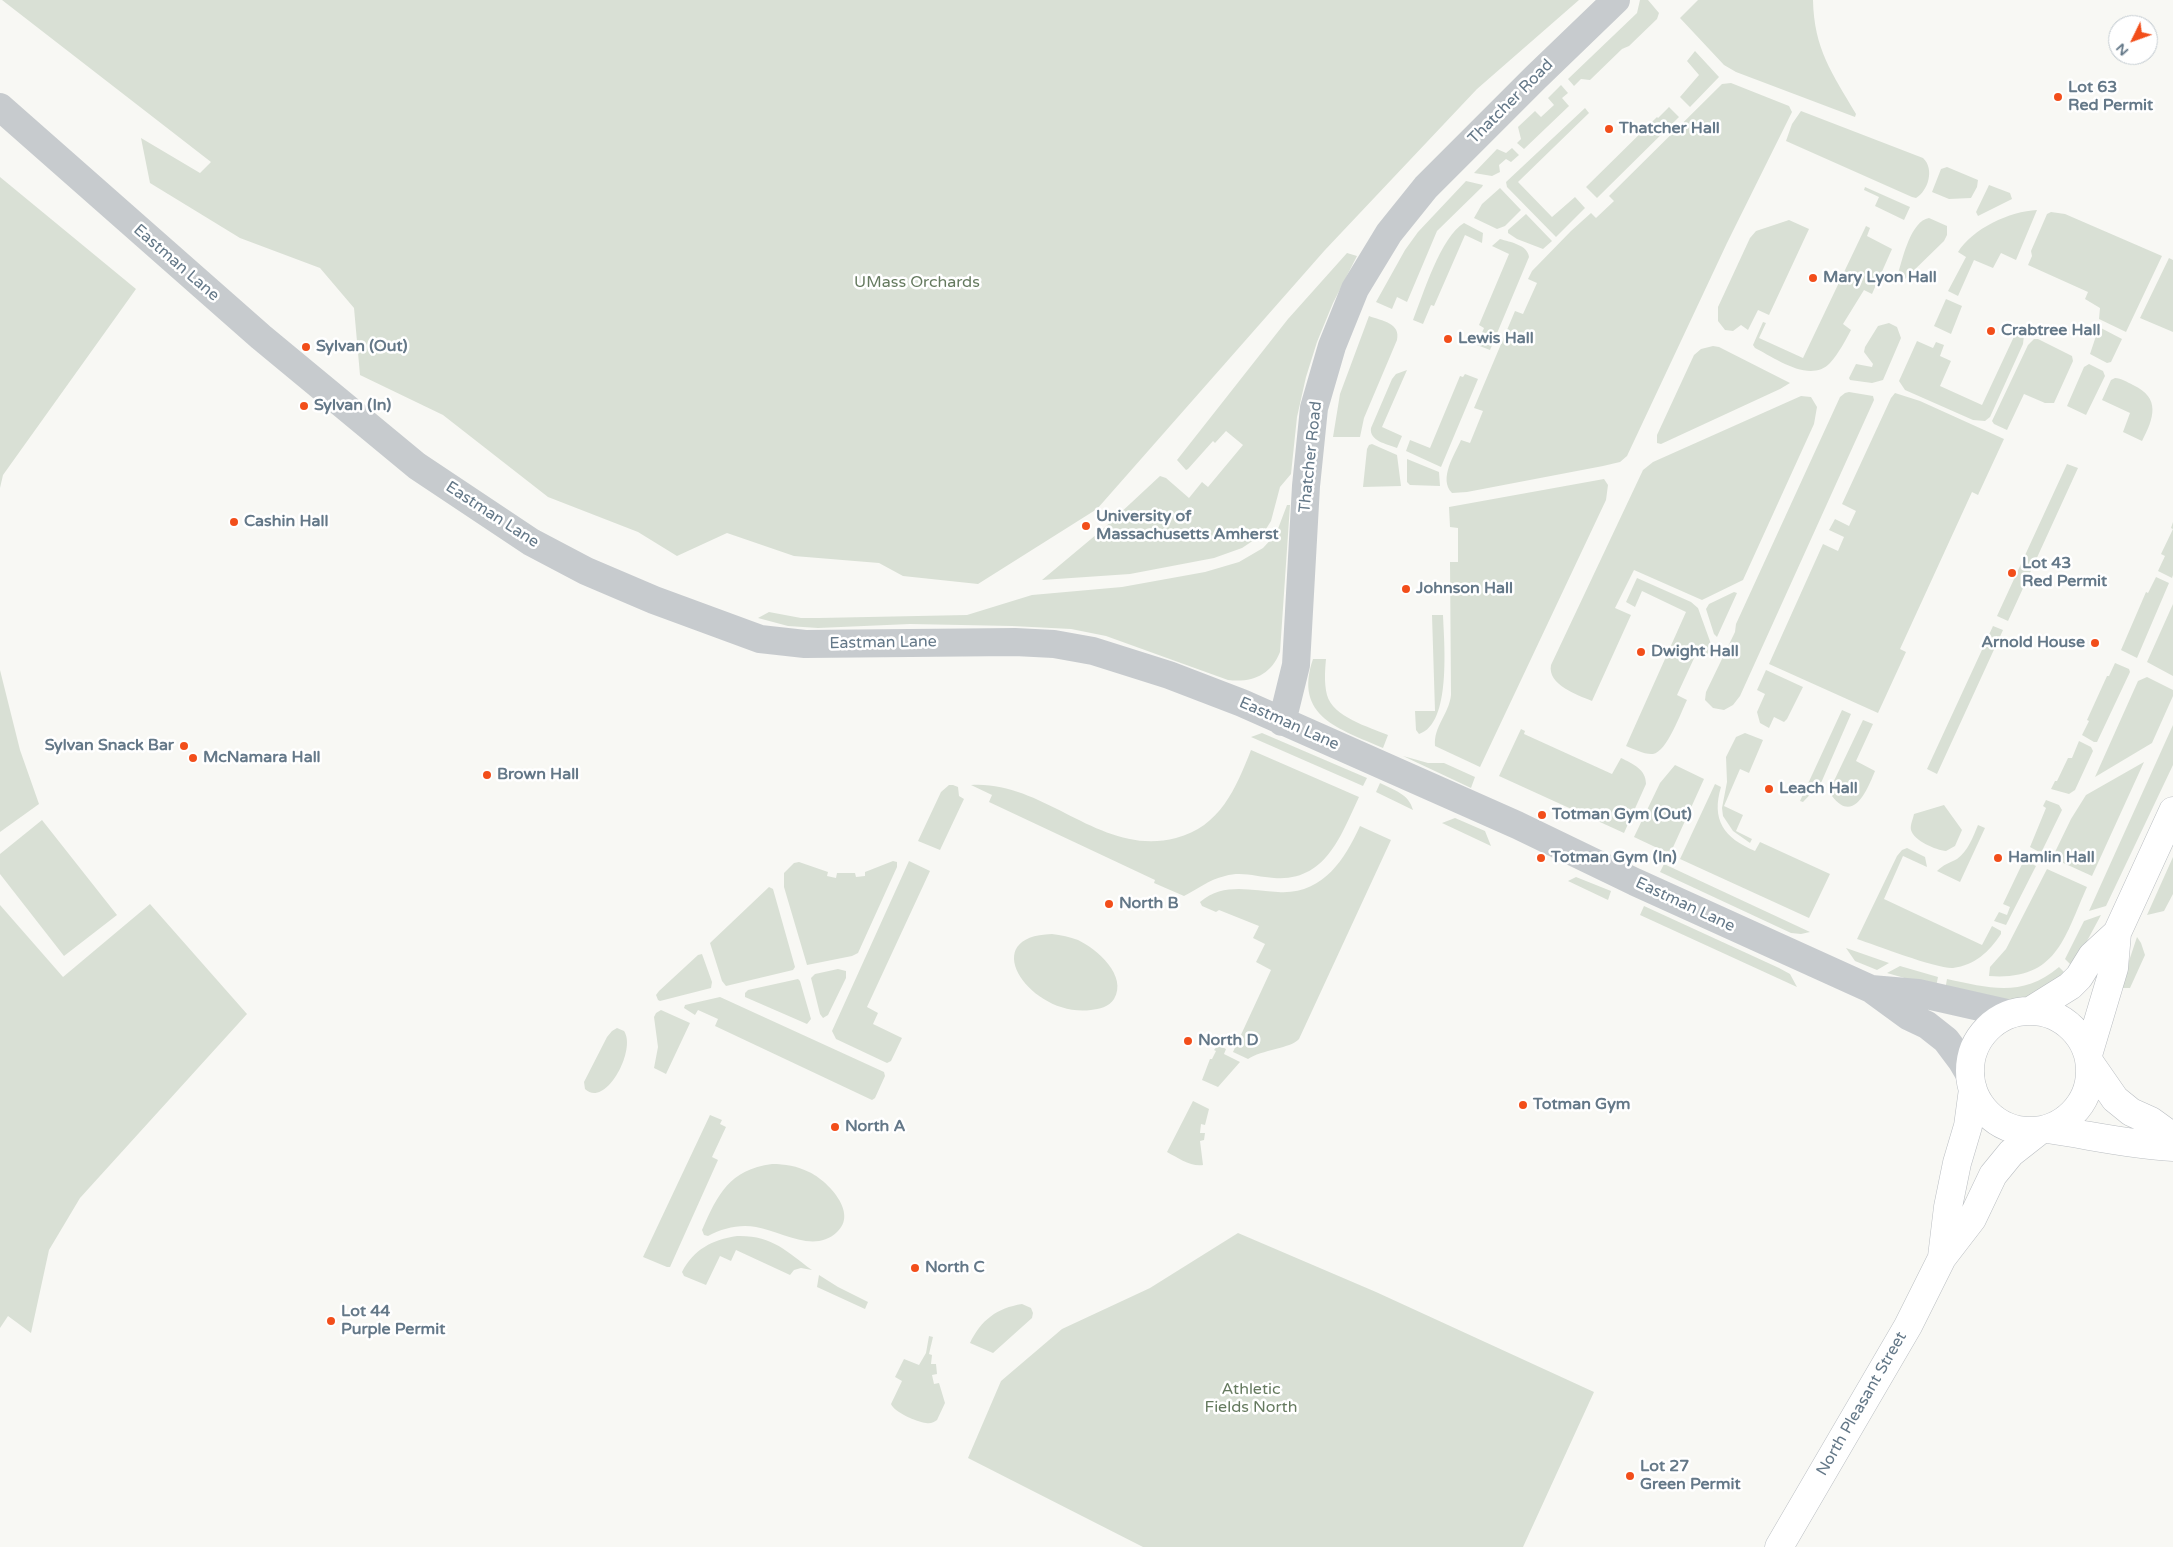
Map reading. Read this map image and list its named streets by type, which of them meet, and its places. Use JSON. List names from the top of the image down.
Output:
{
  "streets": {
    "main road": ["North Pleasant Street"],
    "street": ["Thatcher Road", "Eastman Lane"]
  },
  "crossings": [
    ["Thatcher Road", "Eastman Lane"],
    ["Eastman Lane", "North Pleasant Street"]
  ],
  "parks": ["UMass Orchards", "Athletic Fields North"],
  "places": [
    "Lot 63 Red Permit",
    "Thatcher Hall",
    "Mary Lyon Hall",
    "Crabtree Hall",
    "Lewis Hall",
    "Sylvan (Out)",
    "Sylvan (In)",
    "Cashin Hall",
    "University of Massachusetts Amherst",
    "Lot 43 Red Permit",
    "Johnson Hall",
    "Arnold House",
    "Dwight Hall",
    "Sylvan Snack Bar",
    "McNamara Hall",
    "Brown Hall",
    "Leach Hall",
    "Totman Gym (Out)",
    "Totman Gym (In)",
    "Hamlin Hall",
    "North B",
    "North D",
    "Totman Gym",
    "North A",
    "North C",
    "Lot 44 Purple Permit",
    "Lot 27 Green Permit"
  ],
  "north": "bottom left"
}
